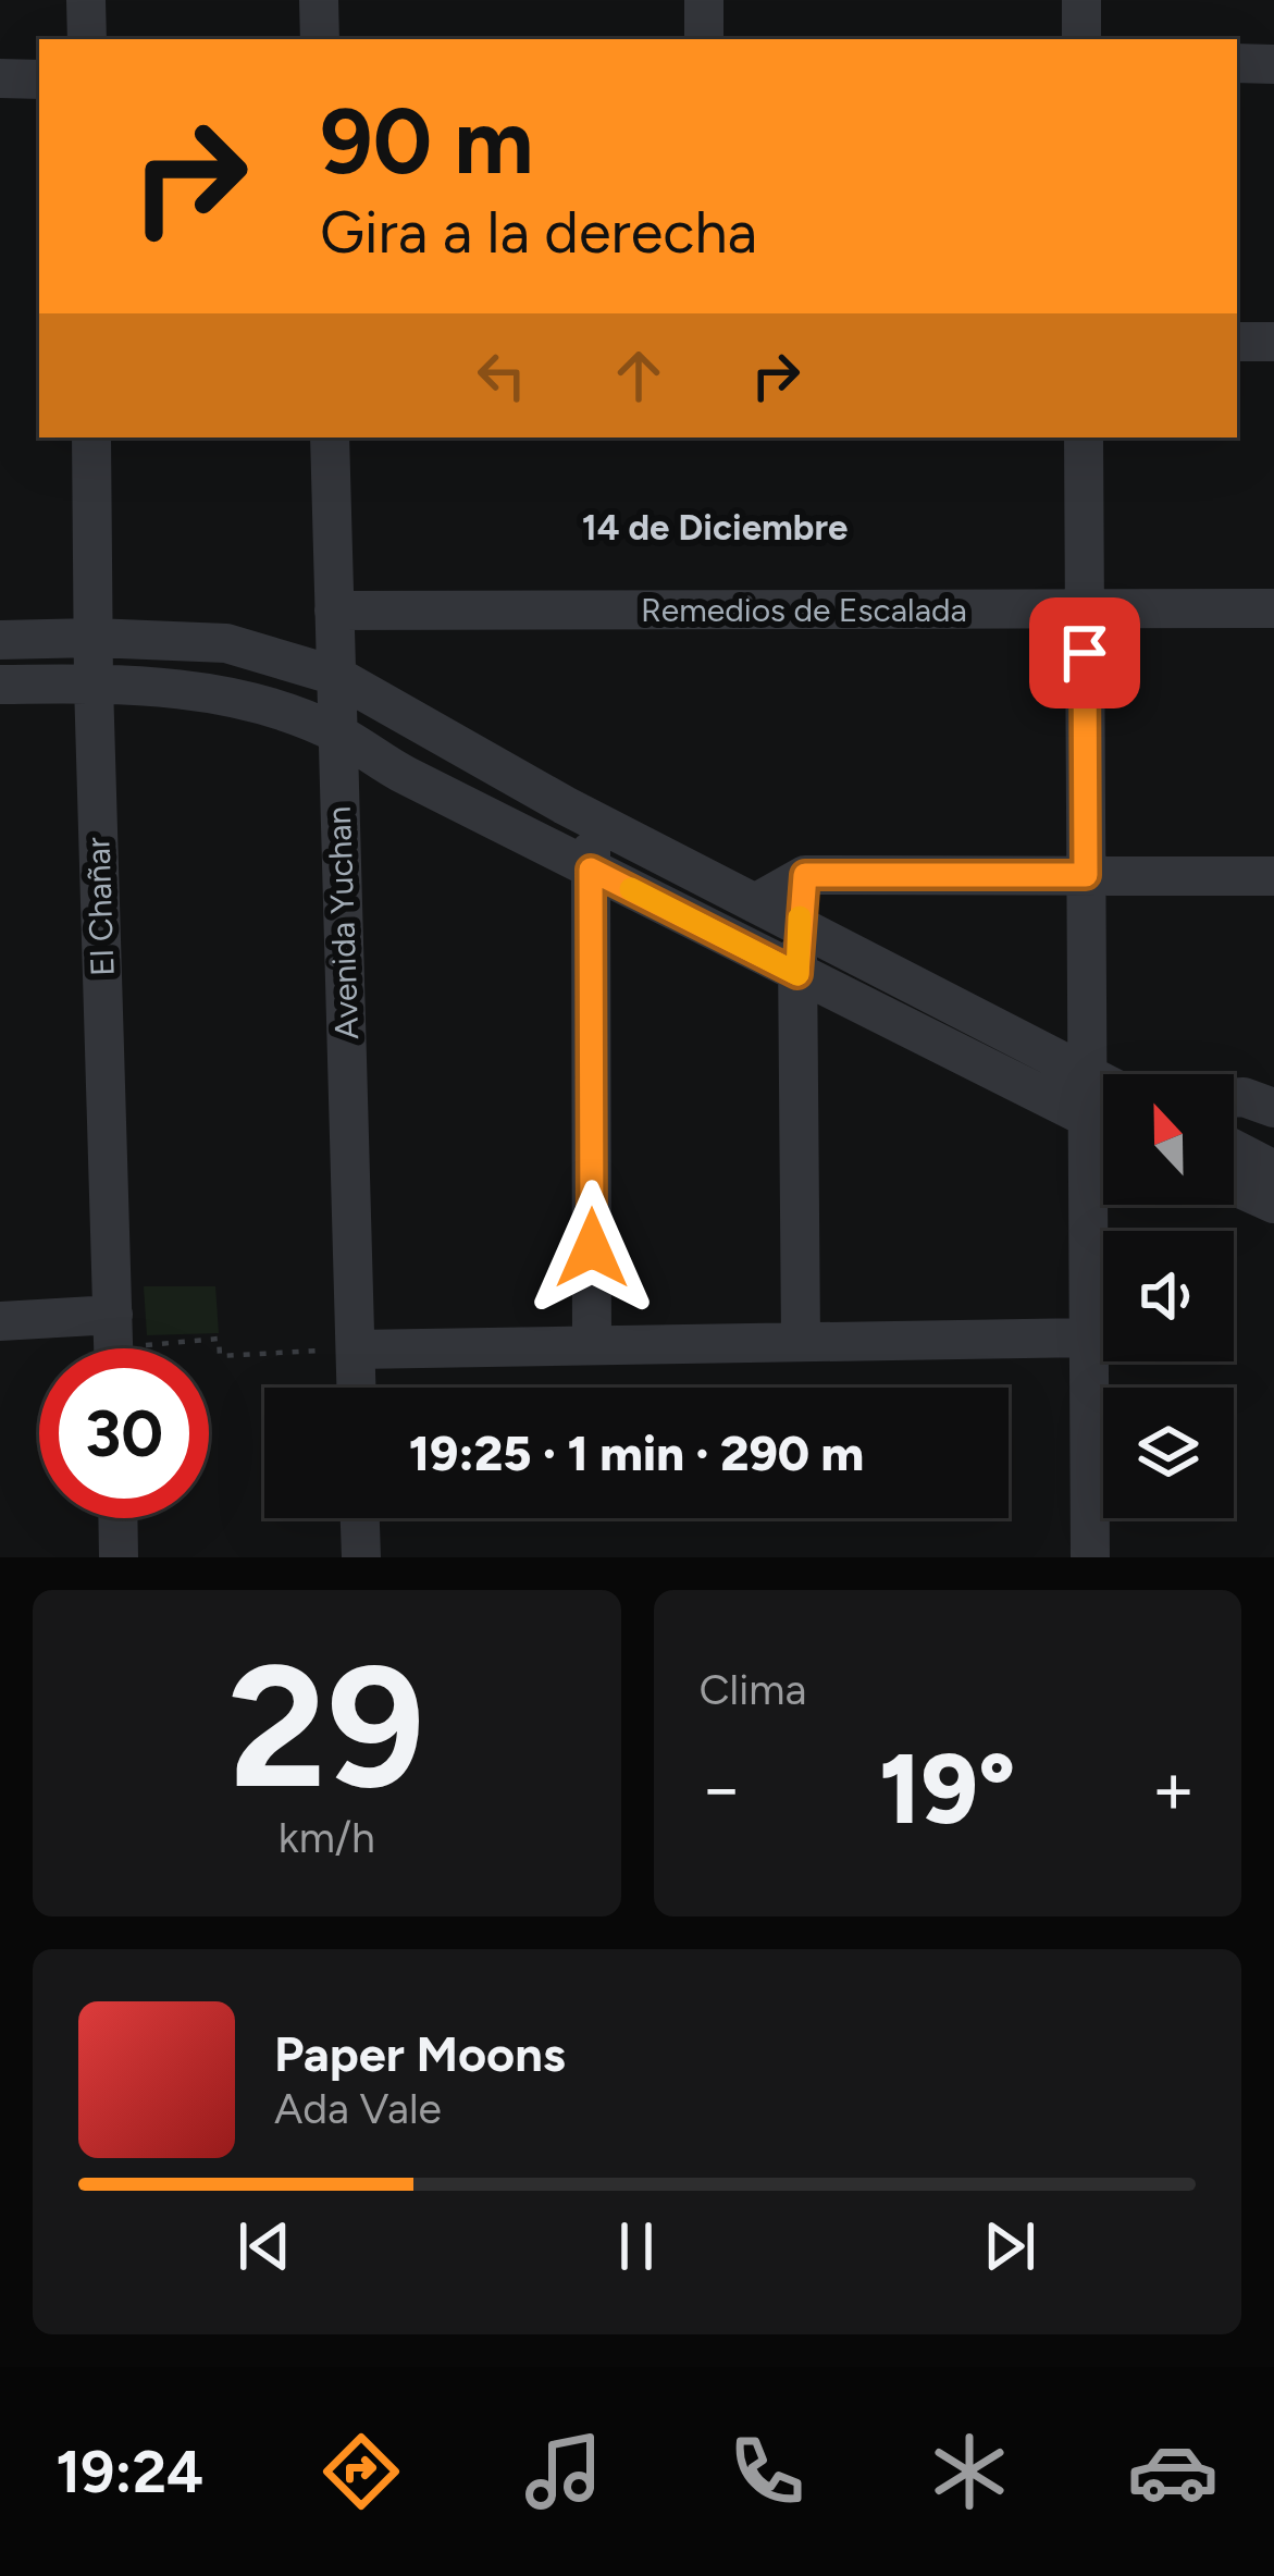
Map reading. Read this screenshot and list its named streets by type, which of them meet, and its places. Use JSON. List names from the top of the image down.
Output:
{
  "streets": {
    "street": ["Remedios de Escalada", "El Chañar", "Avenida Yuchan"]
  },
  "crossings": [
    ["Remedios de Escalada", "Avenida Yuchan"]
  ],
  "districts": ["14 de Diciembre"],
  "north": "top",
  "page": {
    "turn": ["90 m", "Gira a la derecha"],
    "limit": "30",
    "trip": "19:25 · 1 min · 290 m",
    "tile": [
      ["29", "km/h"],
      "Clima"
    ],
    "heat": ["−", "19°", "+"],
    "song": ["Paper Moons", "Ada Vale"],
    "tabs": "19:24"
  }
}
